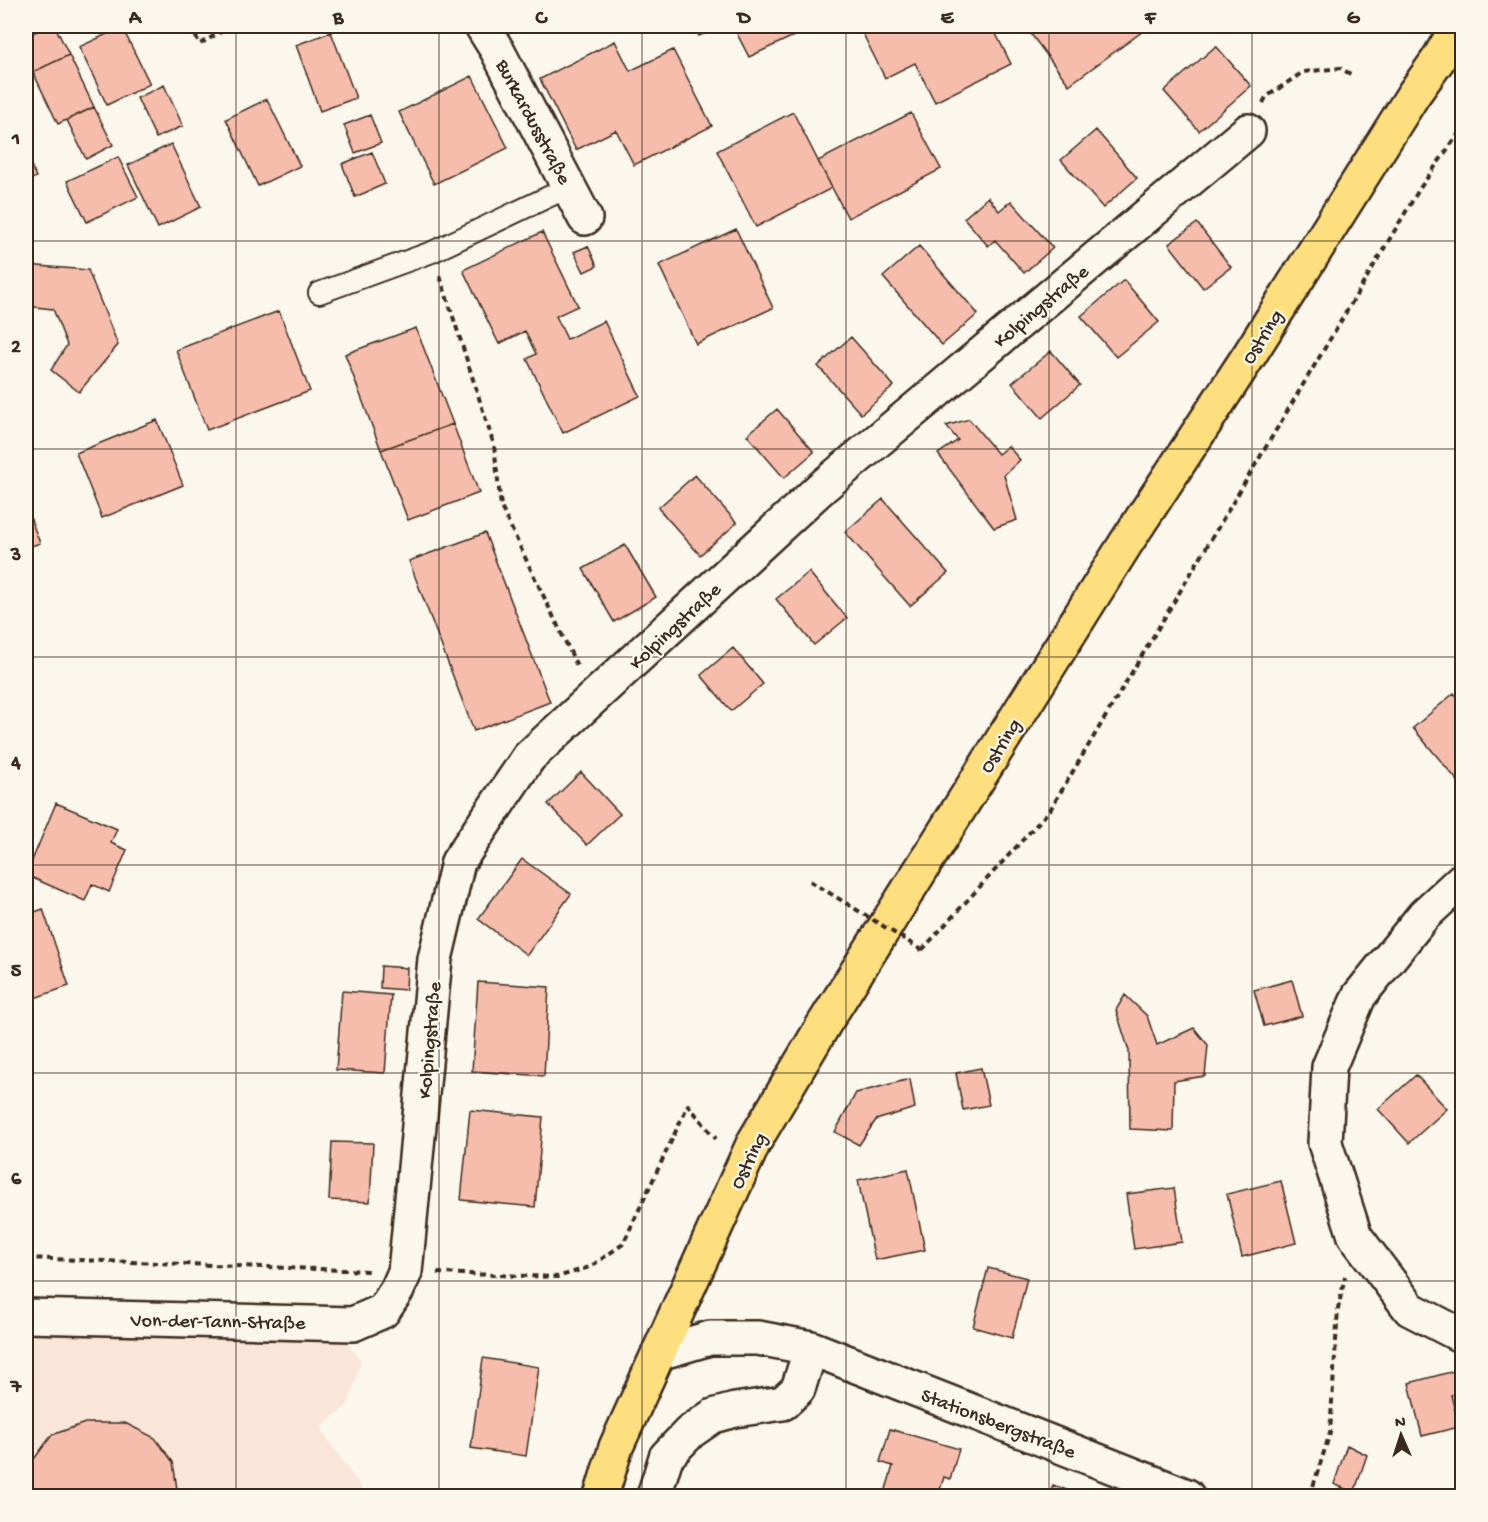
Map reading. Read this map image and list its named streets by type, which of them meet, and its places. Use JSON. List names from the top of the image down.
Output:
{
  "streets": {
    "main road": ["Ostring"],
    "street": [
      "Burkardusstraße",
      "Kolpingstraße",
      "Von-der-Tann-Straße",
      "Stationsbergstraße"
    ]
  },
  "crossings": [
    ["Kolpingstraße", "Von-der-Tann-Straße"],
    ["Ostring", "Stationsbergstraße"]
  ],
  "north": "top",
  "grid": {
    "columns": [
      "A",
      "B",
      "C",
      "D",
      "E",
      "F",
      "G"
    ],
    "rows": [
      "1",
      "2",
      "3",
      "4",
      "5",
      "6",
      "7"
    ]
  }
}
